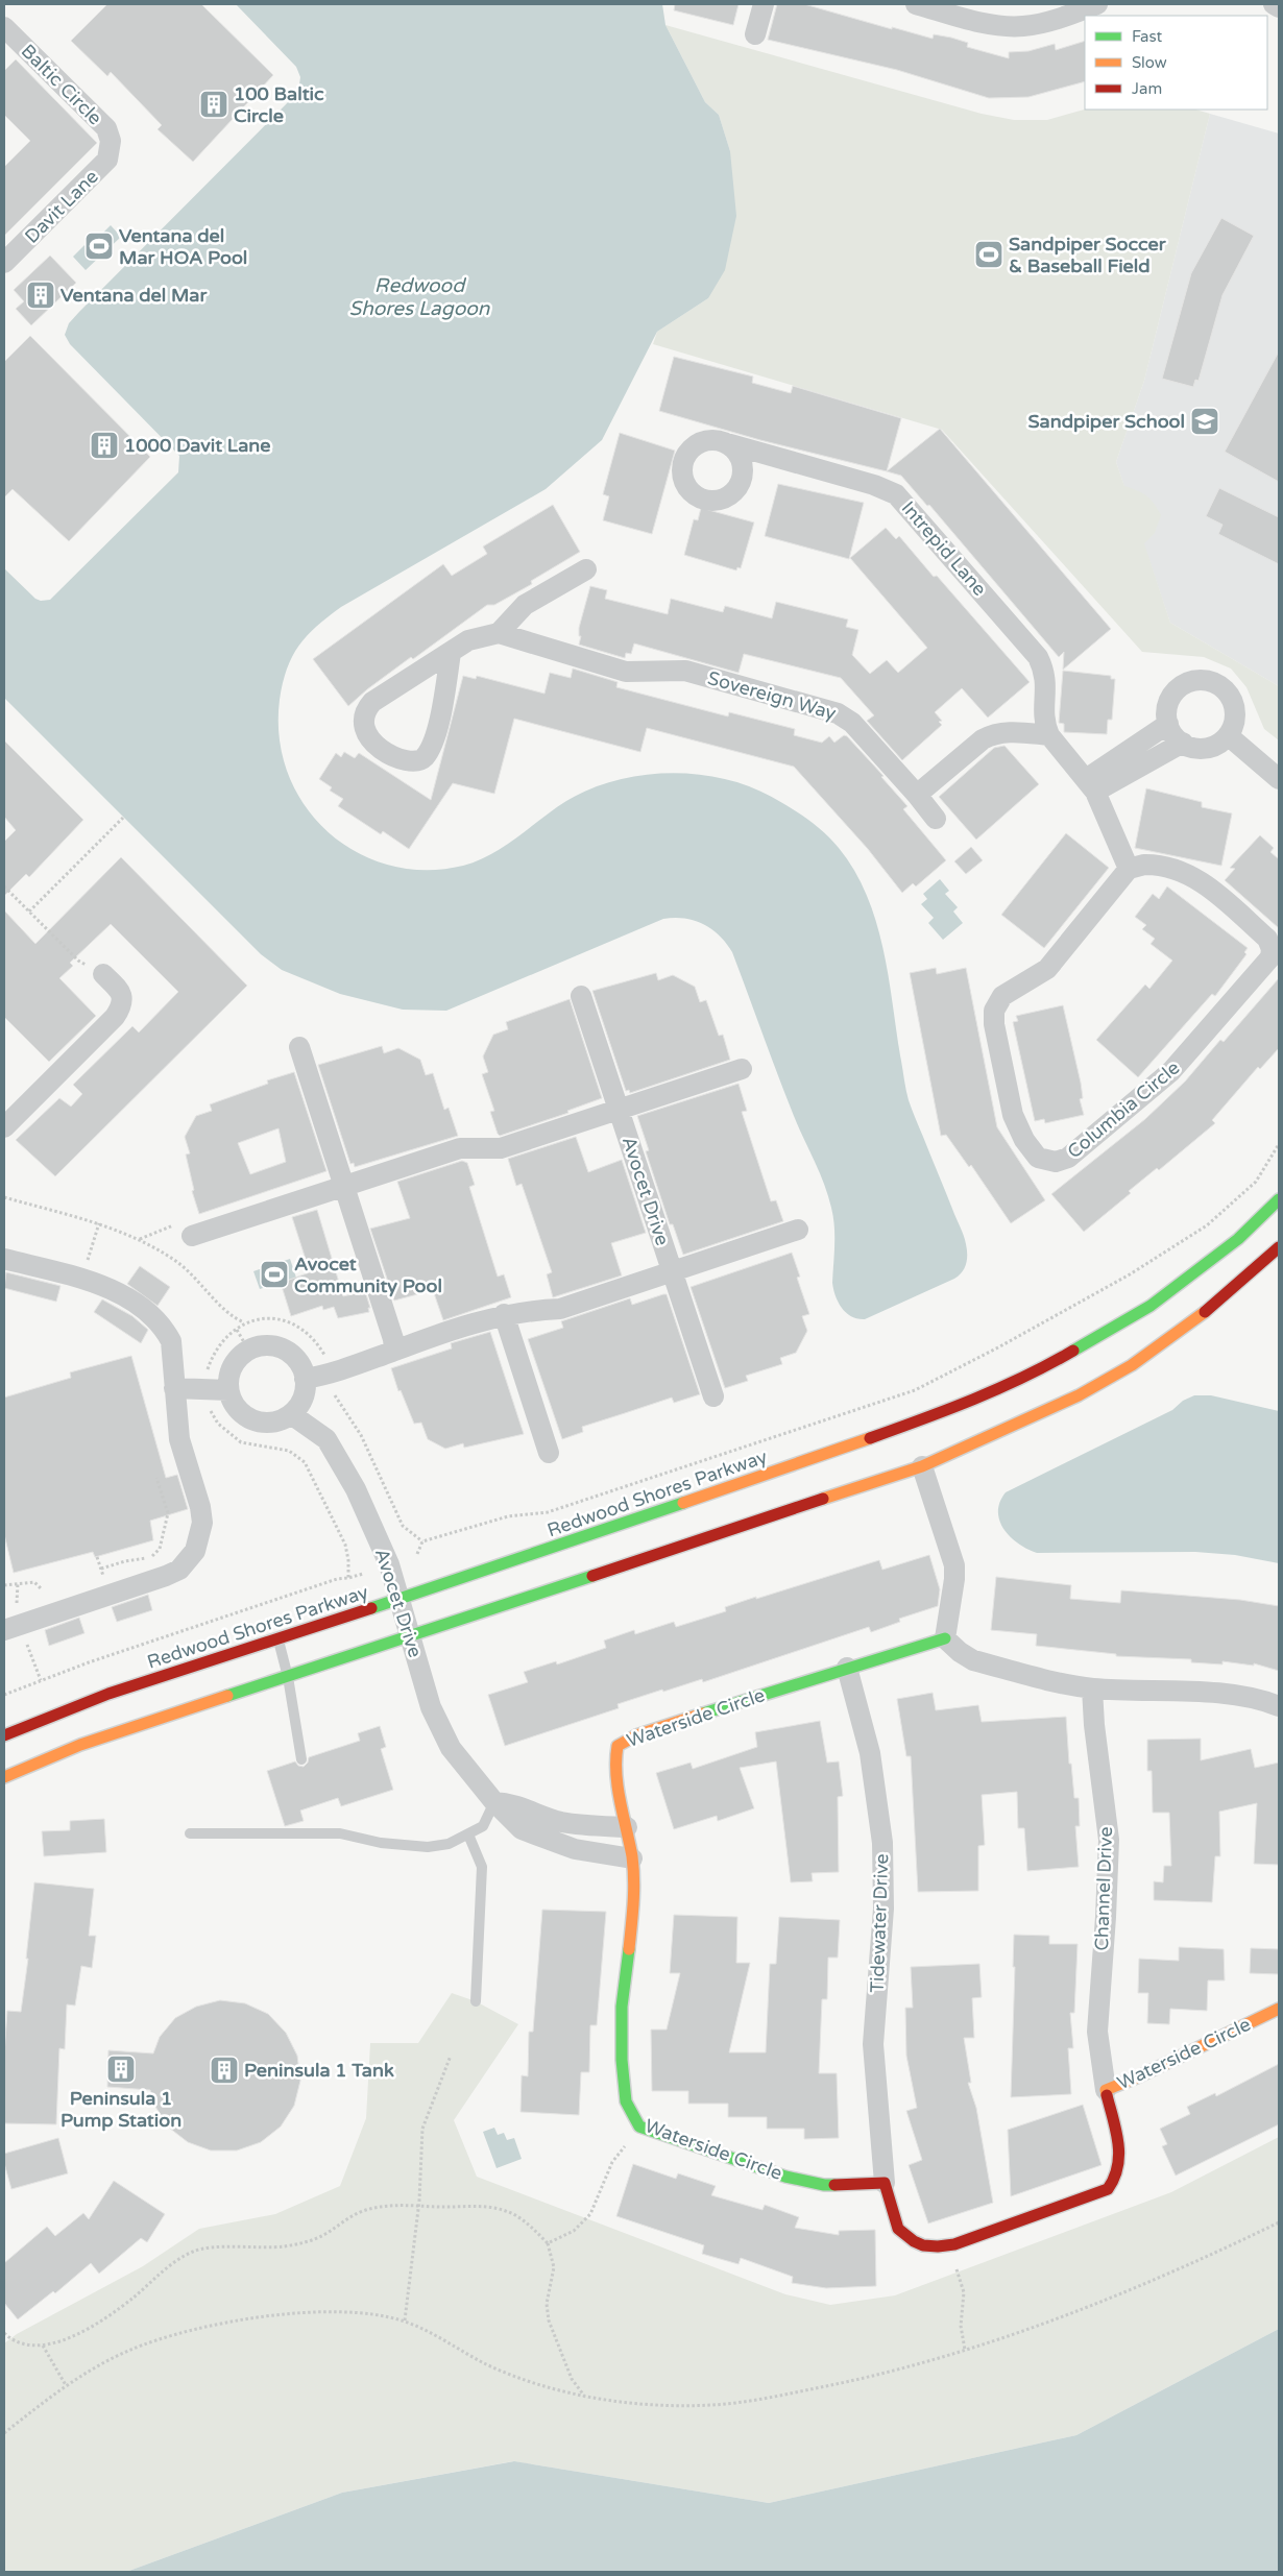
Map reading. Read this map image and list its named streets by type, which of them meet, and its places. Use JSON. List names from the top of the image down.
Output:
{
  "streets": {
    "main road": ["Redwood Shores Parkway", "Waterside Circle"],
    "street": [
      "Baltic Circle",
      "Davit Lane",
      "Intrepid Lane",
      "Sovereign Way",
      "Columbia Circle",
      "Avocet Drive",
      "Channel Drive",
      "Tidewater Drive"
    ]
  },
  "crossings": [
    ["Baltic Circle", "Davit Lane"],
    ["Avocet Drive", "Redwood Shores Parkway"],
    ["Avocet Drive", "Waterside Circle"],
    ["Waterside Circle", "Channel Drive"],
    ["Waterside Circle", "Tidewater Drive"]
  ],
  "water": ["Redwood Shores Lagoon"],
  "places": {
    "building": [
      "100 Baltic Circle",
      "Ventana del Mar",
      "1000 Davit Lane",
      "Peninsula 1 Pump Station",
      "Peninsula 1 Tank"
    ],
    "sports": ["Ventana del Mar HOA Pool", "Sandpiper Soccer & Baseball Field", "Avocet Community Pool"],
    "school or university": ["Sandpiper School"]
  },
  "legend": ["Fast", "Slow", "Jam"]
}
